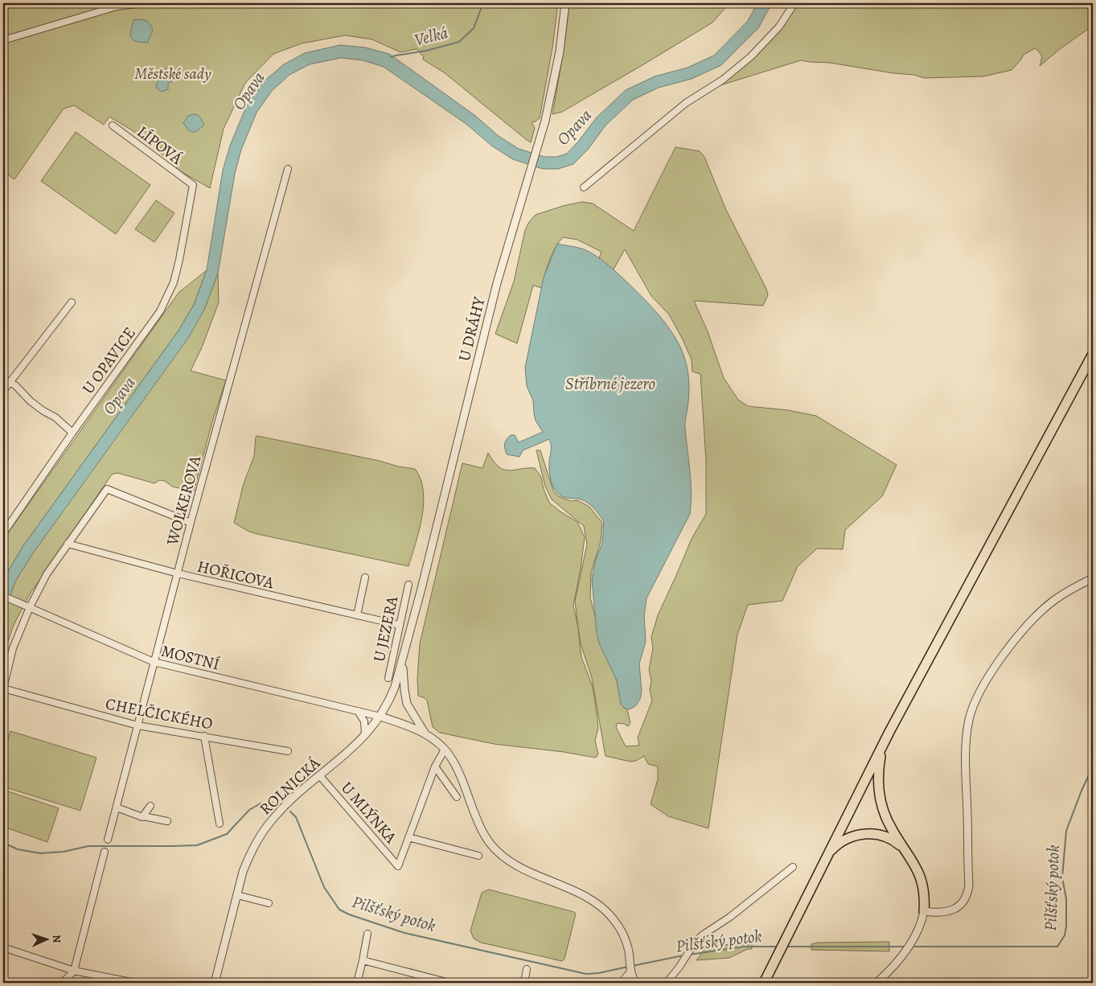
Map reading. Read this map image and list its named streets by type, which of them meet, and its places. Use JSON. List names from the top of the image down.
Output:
{
  "streets": {
    "street": [
      "LÍPOVÁ",
      "U DRÁHY",
      "U OPAVICE",
      "WOLKEROVA",
      "HOŘICOVA",
      "U JEZERA",
      "MOSTNÍ",
      "CHELČICKÉHO",
      "ROLNICKÁ",
      "U MLÝNKA"
    ]
  },
  "crossings": [
    ["LÍPOVÁ", "U OPAVICE"],
    ["U DRÁHY", "MOSTNÍ"],
    ["U DRÁHY", "ROLNICKÁ"],
    ["WOLKEROVA", "HOŘICOVA"],
    ["WOLKEROVA", "MOSTNÍ"],
    ["WOLKEROVA", "CHELČICKÉHO"],
    ["HOŘICOVA", "U JEZERA"],
    ["MOSTNÍ", "ROLNICKÁ"],
    ["ROLNICKÁ", "U MLÝNKA"]
  ],
  "water": [
    "Velká",
    "Opava",
    "Stříbrné jezero",
    "Pilšťský potok"
  ],
  "parks": ["Městské sady"],
  "north": "right"
}
